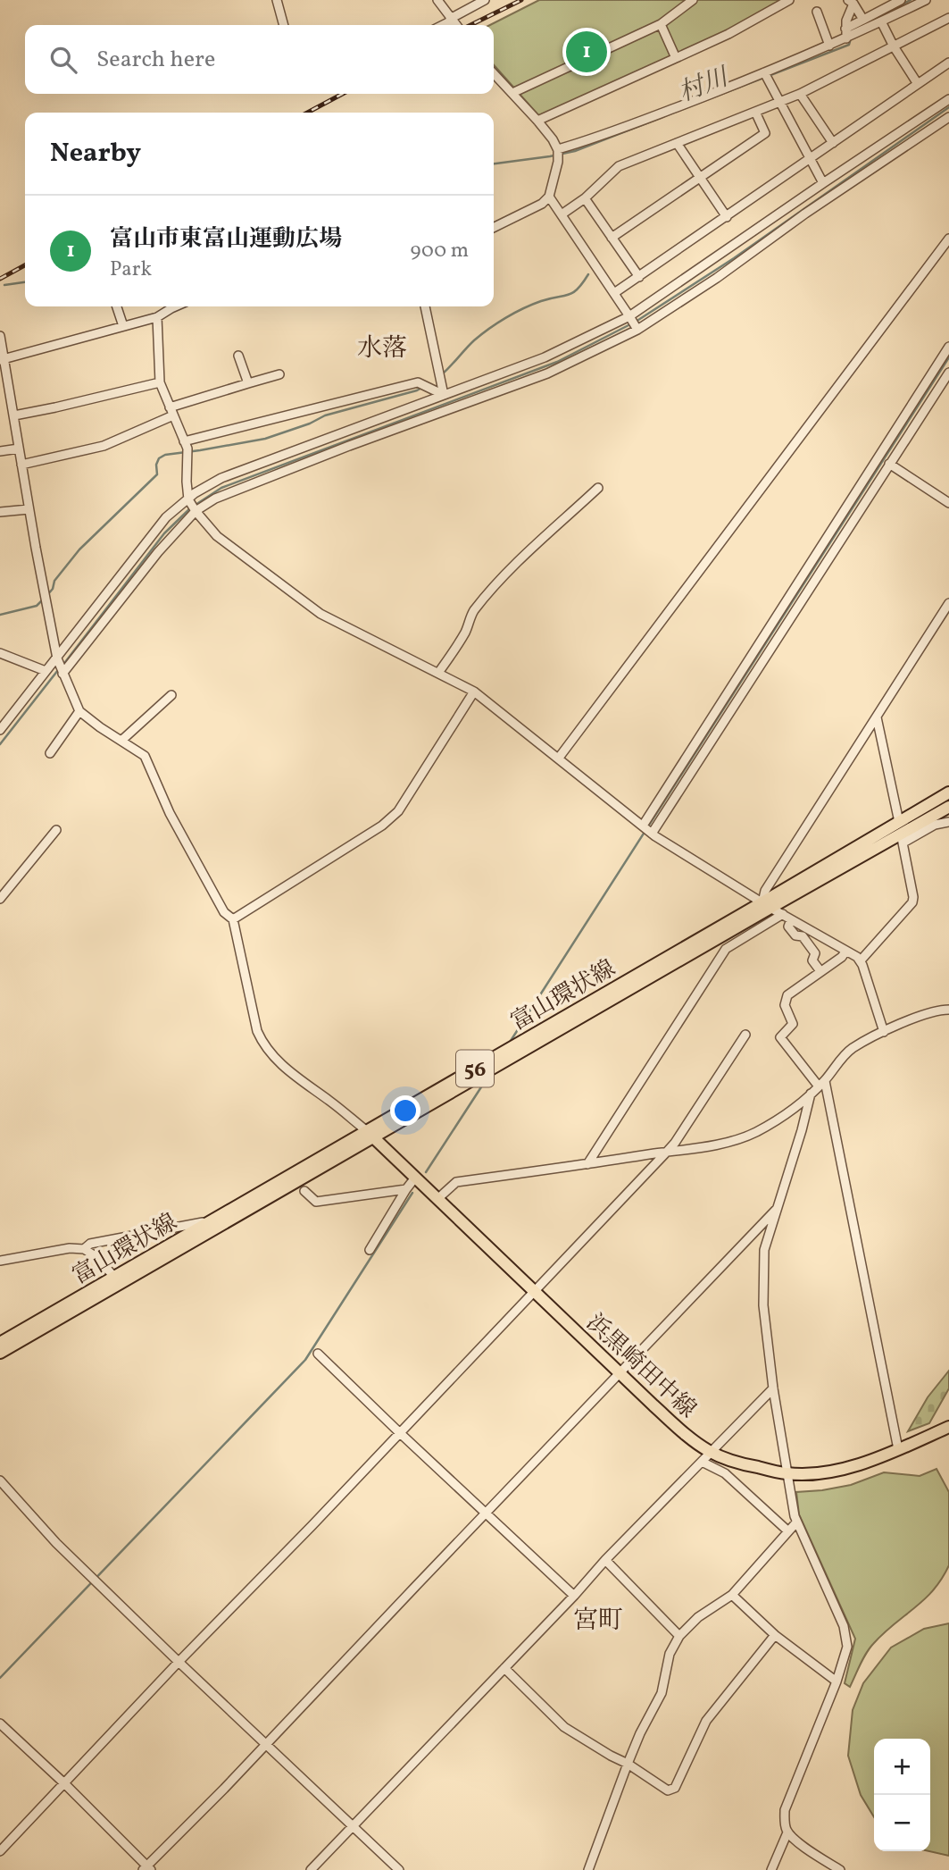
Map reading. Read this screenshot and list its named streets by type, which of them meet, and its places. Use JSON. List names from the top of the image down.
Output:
{
  "streets": {
    "main road": ["富山環状線", "56", "浜黒崎田中線"]
  },
  "crossings": [
    ["富山環状線", "浜黒崎田中線"]
  ],
  "districts": ["水落", "宮町"],
  "water": ["村川"],
  "page": {
    "search": "Search here",
    "pins": "1",
    "heading": "Nearby",
    "list": [
      {
        "mark": "1",
        "name": "富山市東富山運動広場",
        "note": "Park",
        "value": "900 m"
      }
    ],
    "map_buttons": ["+", "−"]
  }
}
